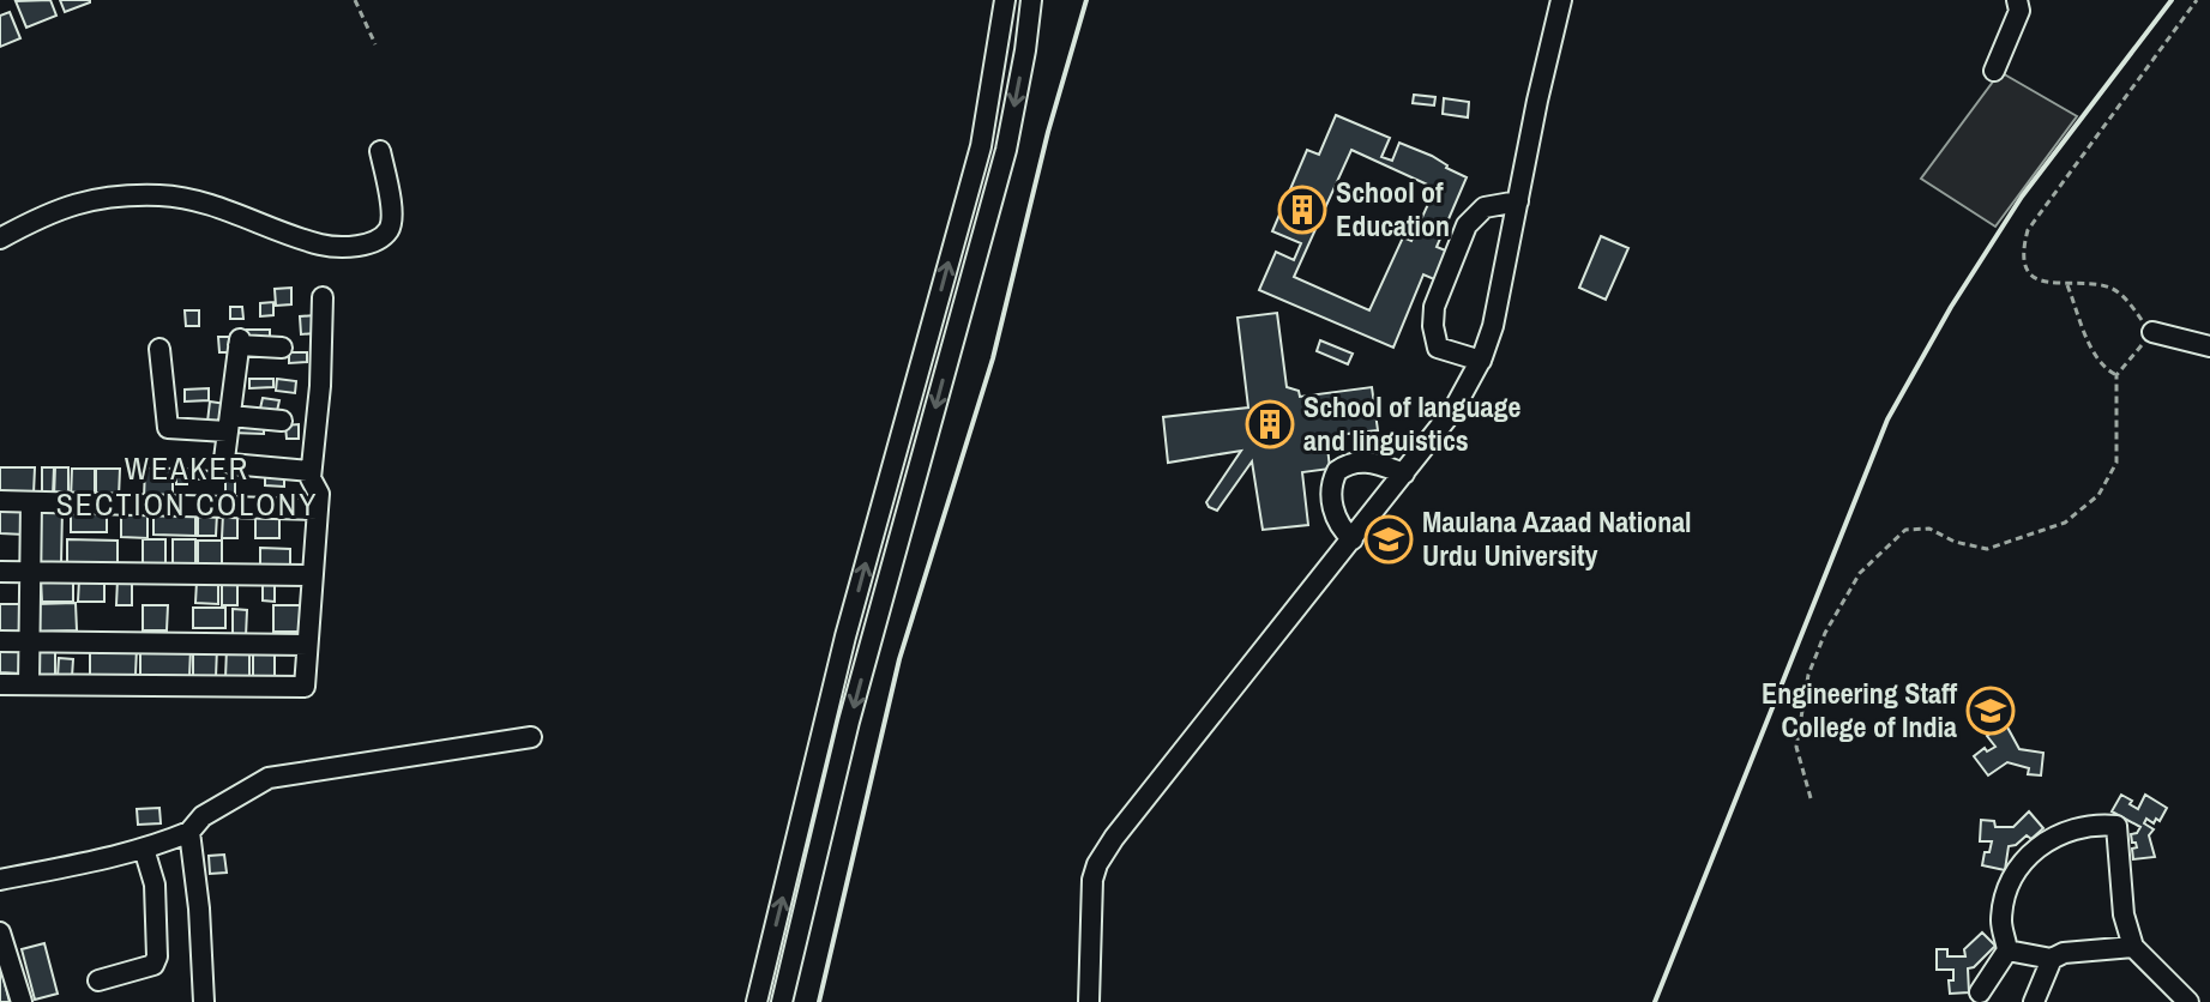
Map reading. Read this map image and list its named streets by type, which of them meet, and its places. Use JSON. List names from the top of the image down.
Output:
{
  "districts": ["WEAKER SECTION COLONY"],
  "places": {
    "building": ["School of Education", "School of language and linguistics"],
    "school or university": ["Maulana Azaad National Urdu University", "Engineering Staff College of India"]
  }
}
